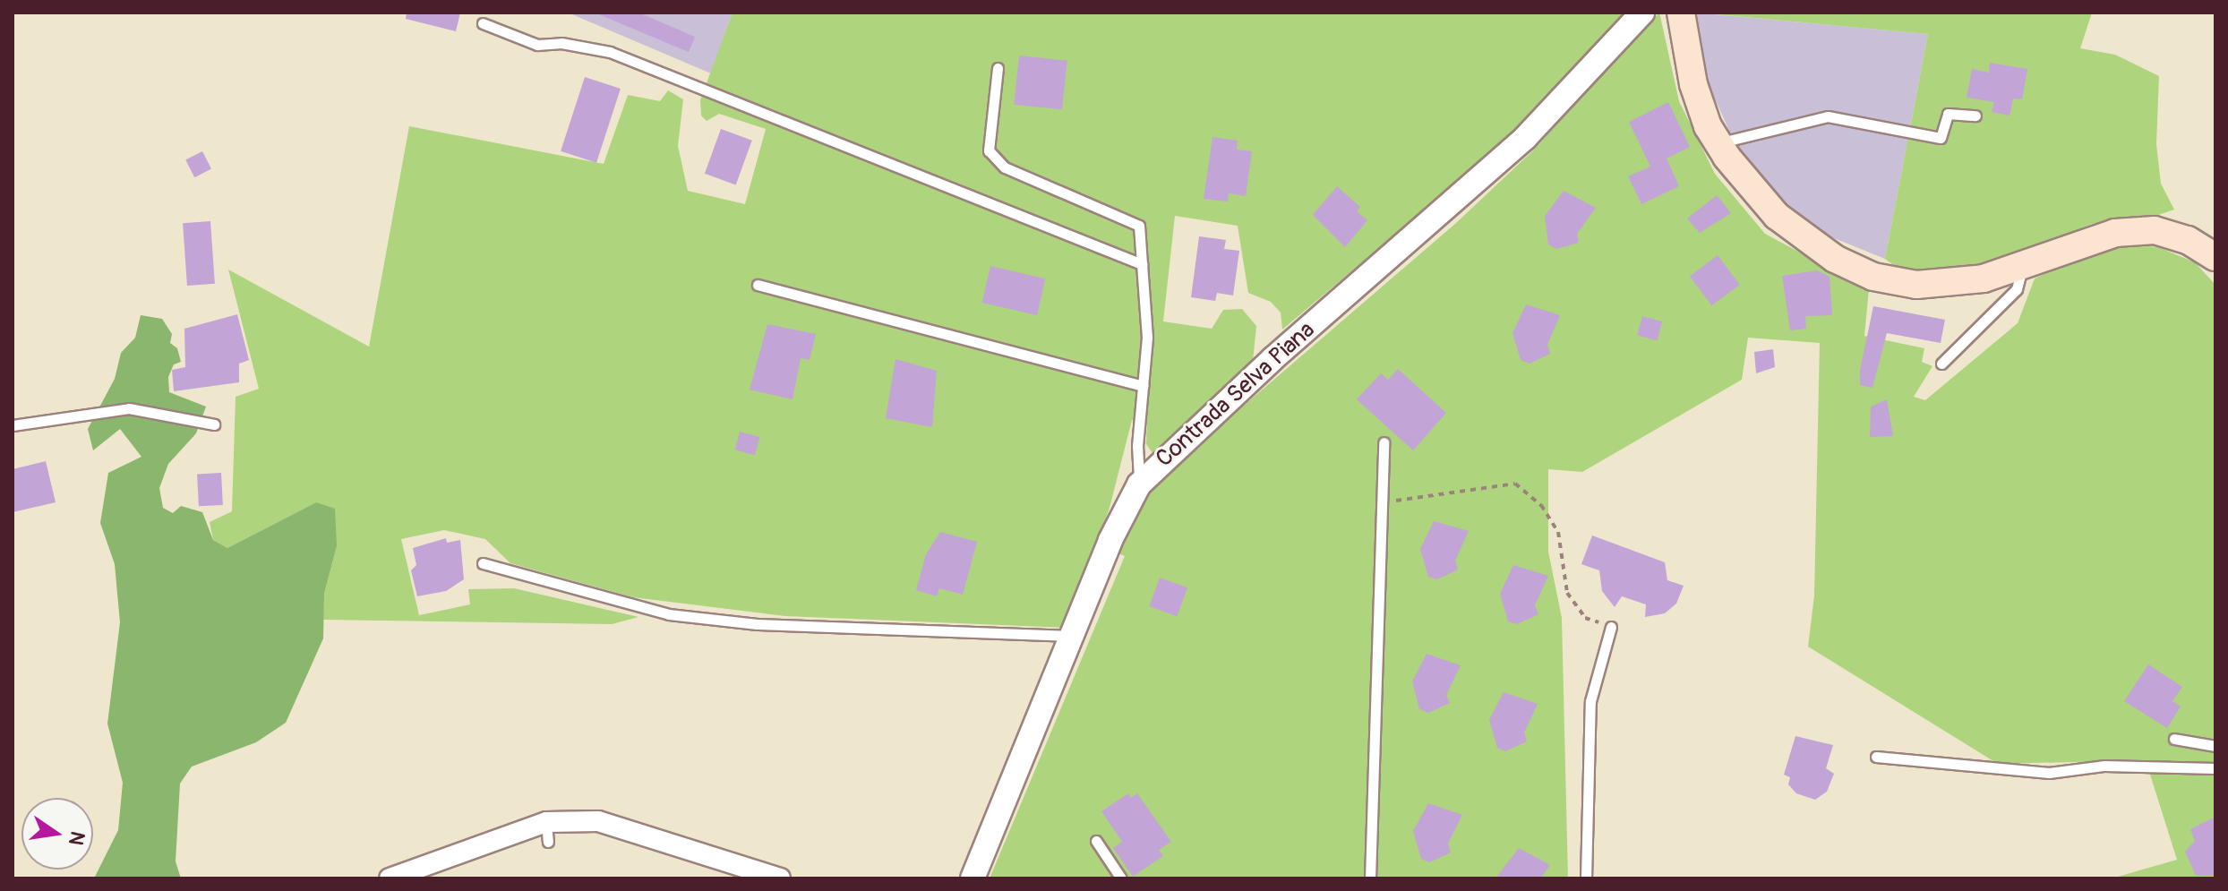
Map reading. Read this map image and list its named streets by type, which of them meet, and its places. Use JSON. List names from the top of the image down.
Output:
{
  "streets": {
    "street": ["Contrada Selva Piana"]
  },
  "north": "right"
}
